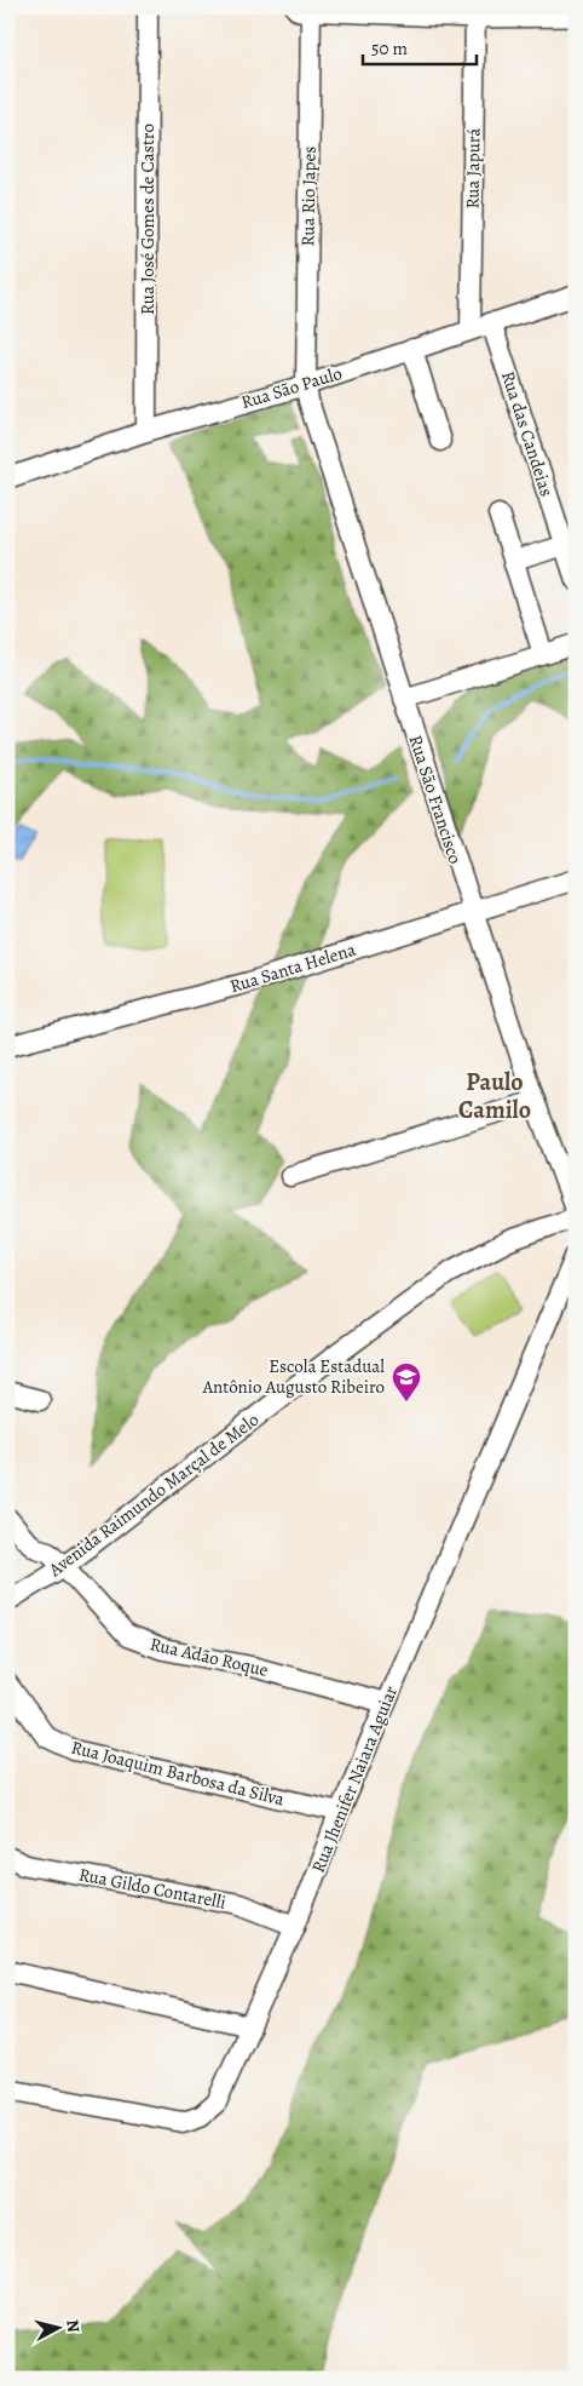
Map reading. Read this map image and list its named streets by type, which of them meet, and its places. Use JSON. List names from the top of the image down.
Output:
{
  "streets": {
    "street": [
      "Rua Japurá",
      "Rua Rio Japes",
      "Rua José Gomes de Castro",
      "Rua São Paulo",
      "Rua das Candeias",
      "Rua São Francisco",
      "Rua Santa Helena",
      "Avenida Raimundo Marçal de Melo",
      "Rua Adão Roque",
      "Rua Joaquim Barbosa da Silva",
      "Rua Jhenifer Naiara Aguiar",
      "Rua Gildo Contarelli"
    ]
  },
  "crossings": [
    ["Rua Japurá", "Rua São Paulo"],
    ["Rua Rio Japes", "Rua São Paulo"],
    ["Rua Rio Japes", "Rua São Francisco"],
    ["Rua José Gomes de Castro", "Rua São Paulo"],
    ["Rua São Paulo", "Rua das Candeias"],
    ["Rua São Paulo", "Rua São Francisco"],
    ["Rua São Francisco", "Rua Santa Helena"],
    ["Avenida Raimundo Marçal de Melo", "Rua Adão Roque"],
    ["Rua Adão Roque", "Rua Jhenifer Naiara Aguiar"],
    ["Rua Joaquim Barbosa da Silva", "Rua Jhenifer Naiara Aguiar"],
    ["Rua Jhenifer Naiara Aguiar", "Rua Gildo Contarelli"]
  ],
  "districts": ["Paulo Camilo"],
  "places": {
    "school or university": ["Escola Estadual Antônio Augusto Ribeiro"]
  },
  "scale_bar": "50 m",
  "north": "right"
}
